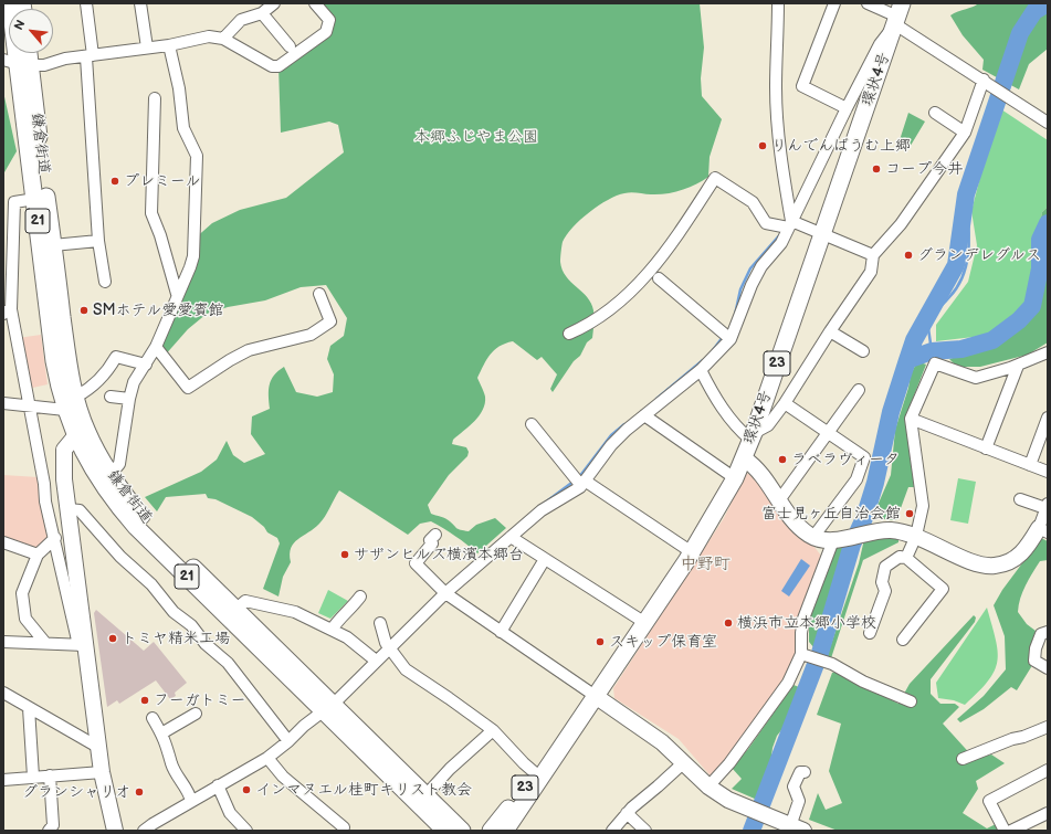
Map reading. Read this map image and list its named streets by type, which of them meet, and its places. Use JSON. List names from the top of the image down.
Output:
{
  "streets": {
    "main road": [
      "環状4号",
      "鎌倉街道",
      "21",
      "23"
    ]
  },
  "districts": ["中野町"],
  "parks": ["本郷ふじやま公園"],
  "places": [
    "りんでんばうむ上郷",
    "コープ今井",
    "プレミール",
    "グランデレグルス",
    "SMホテル愛愛賓館",
    "ラベラヴィータ",
    "富士見ヶ丘自治会館",
    "サザンヒルズ横濱本郷台",
    "横浜市立本郷小学校",
    "トミヤ精米工場",
    "スキップ保育室",
    "フーガトミー",
    "インマヌエル桂町キリスト教会",
    "グランシャリオ"
  ],
  "north": "top left"
}
